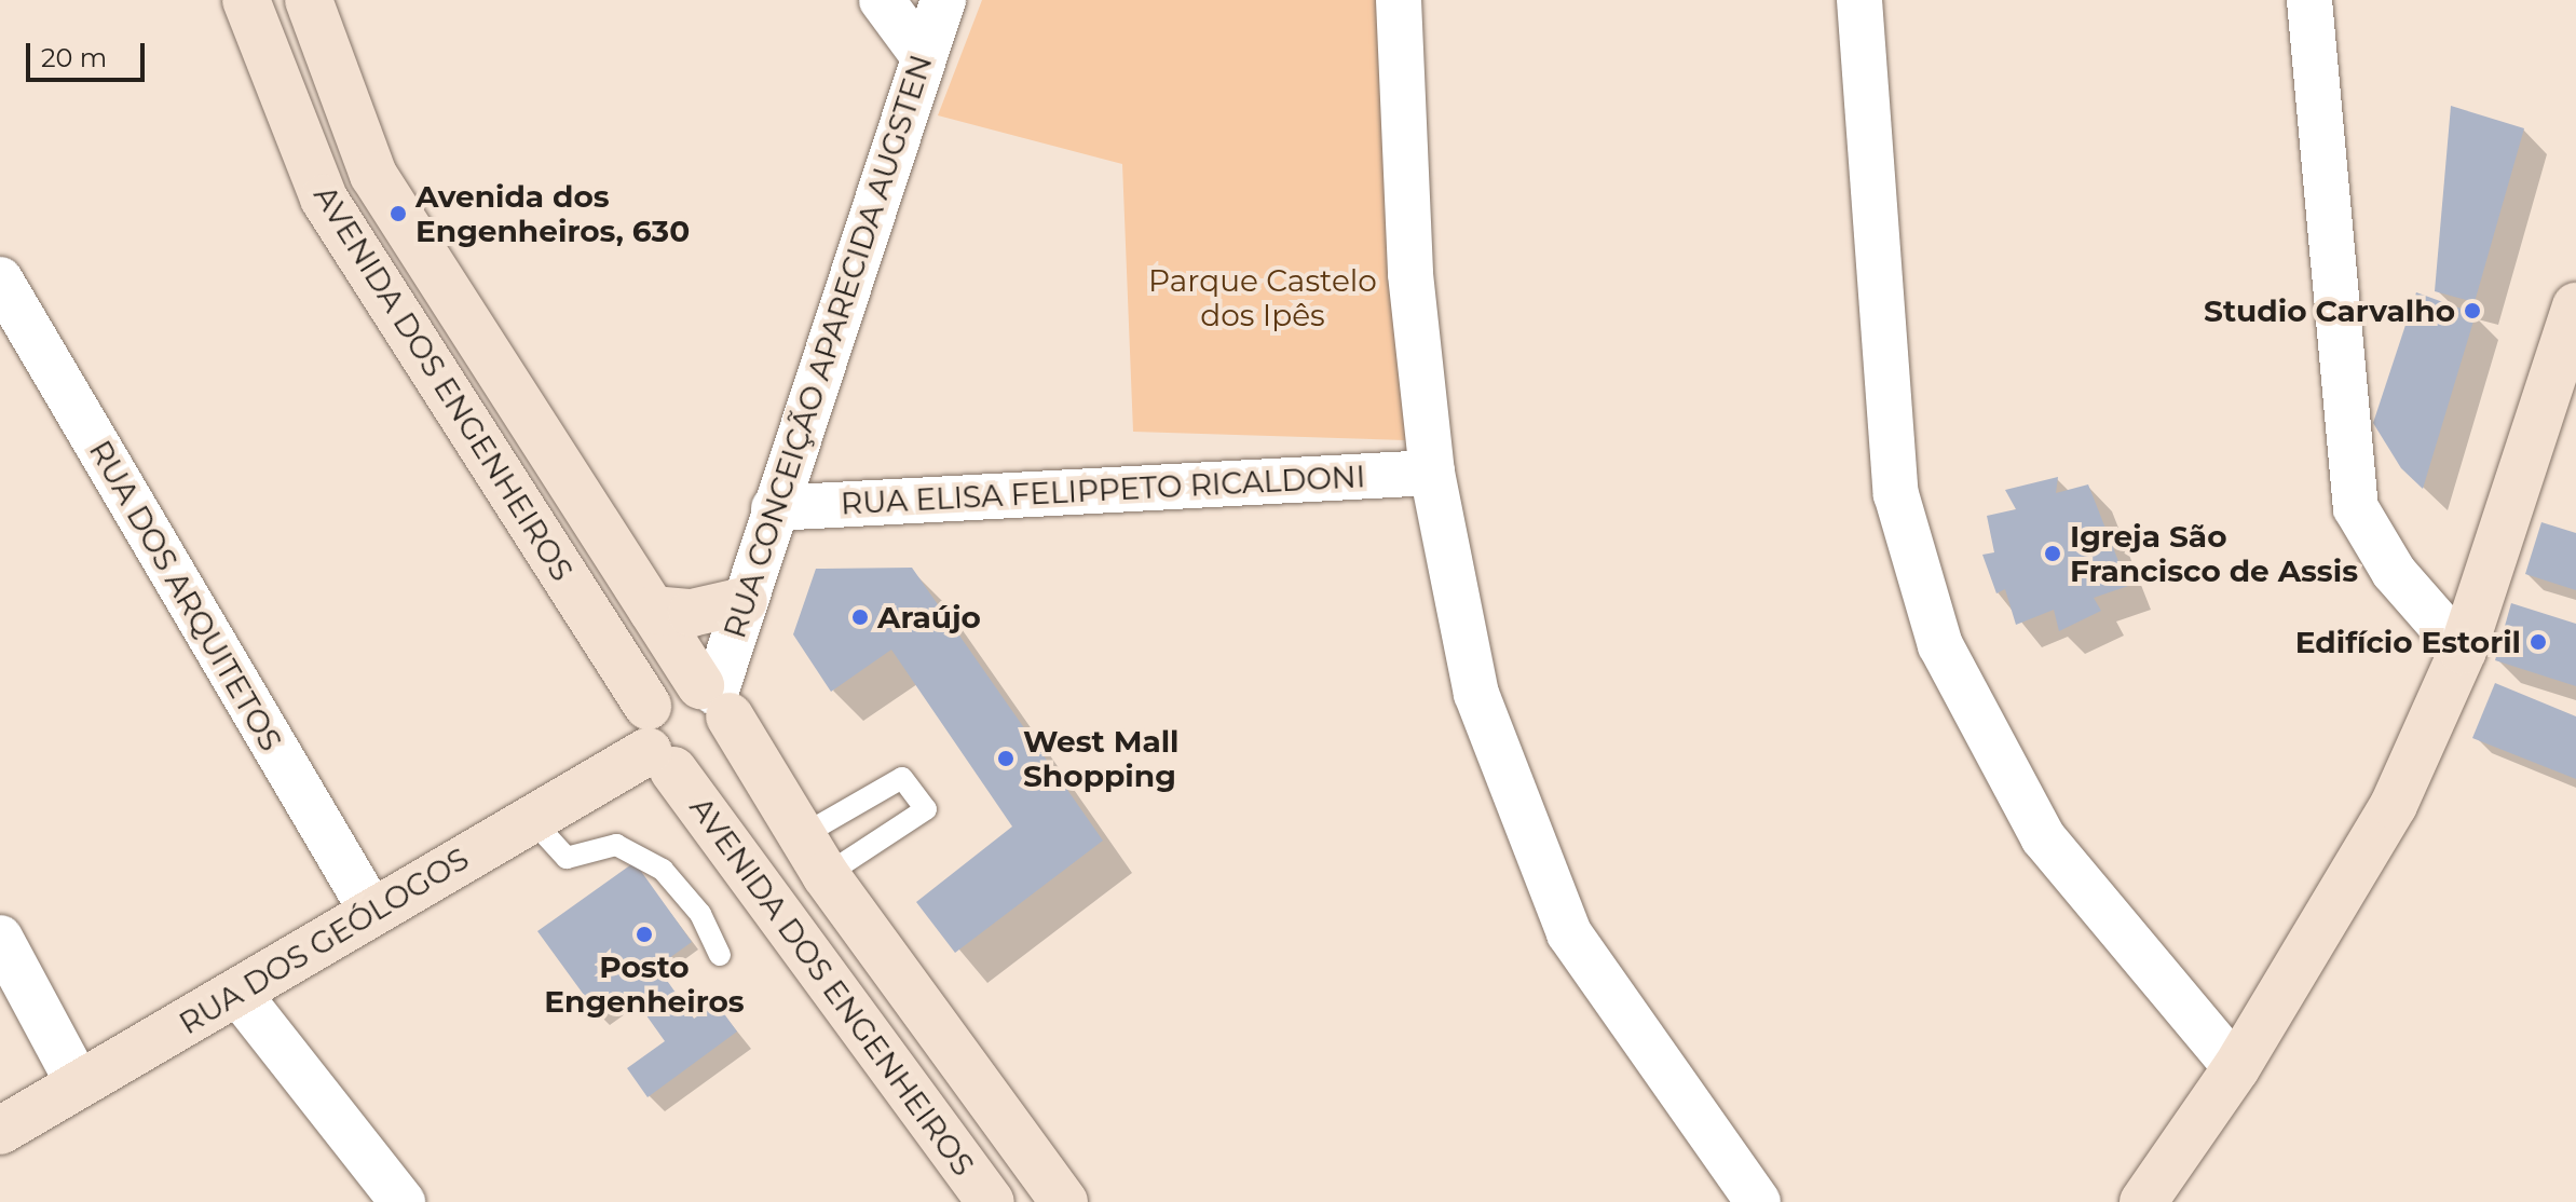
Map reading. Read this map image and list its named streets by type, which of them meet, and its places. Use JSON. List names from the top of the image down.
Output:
{
  "streets": {
    "street": [
      "RUA CONCEIÇÃO APARECIDA AUGSTEN",
      "AVENIDA DOS ENGENHEIROS",
      "RUA ELISA FELIPPETO RICALDONI",
      "RUA DOS ARQUITETOS",
      "RUA DOS GEÓLOGOS"
    ]
  },
  "crossings": [
    ["RUA CONCEIÇÃO APARECIDA AUGSTEN", "AVENIDA DOS ENGENHEIROS"],
    ["RUA CONCEIÇÃO APARECIDA AUGSTEN", "RUA ELISA FELIPPETO RICALDONI"],
    ["RUA CONCEIÇÃO APARECIDA AUGSTEN", "RUA DOS GEÓLOGOS"],
    ["AVENIDA DOS ENGENHEIROS", "RUA DOS GEÓLOGOS"],
    ["RUA DOS ARQUITETOS", "RUA DOS GEÓLOGOS"]
  ],
  "parks": ["Parque Castelo dos Ipês"],
  "places": [
    "Avenida dos Engenheiros, 630",
    "Studio Carvalho",
    "Igreja São Francisco de Assis",
    "Araújo",
    "Edifício Estoril",
    "West Mall Shopping",
    "Posto Engenheiros"
  ],
  "scale_bar": "20 m"
}
